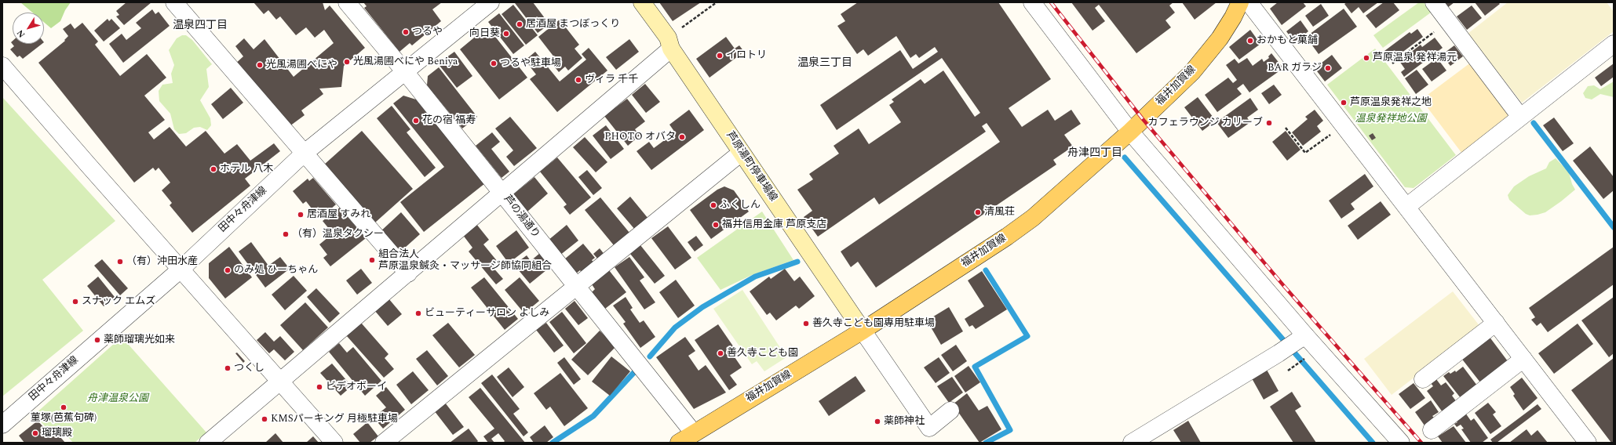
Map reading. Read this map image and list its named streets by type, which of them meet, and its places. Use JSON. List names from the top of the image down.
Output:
{
  "streets": {
    "main road": ["福井加賀線", "芦原湯町停車場線"],
    "street": ["田中々舟津線", "芦の湯通り"]
  },
  "crossings": [
    ["福井加賀線", "芦原湯町停車場線"],
    ["福井加賀線", "芦の湯通り"],
    ["田中々舟津線", "芦の湯通り"]
  ],
  "districts": ["温泉四丁目", "温泉三丁目", "舟津四丁目"],
  "parks": ["温泉発祥地公園", "舟津温泉公園"],
  "places": [
    "居酒屋 まつぼっくり",
    "つるや",
    "向日葵",
    "おかもと菓舗",
    "イロトリ",
    "芦原温泉 発祥湯元",
    "光風湯圃べにや Beniya",
    "つるや駐車場",
    "光風湯圃べにや",
    "BAR ガラジ",
    "ヴィラ 千千",
    "芦原温泉発祥之地",
    "花の宿 福寿",
    "カフェラウンジ カリーブ",
    "PHOTO オバタ",
    "ホテル 八木",
    "ふくしん",
    "清風荘",
    "居酒屋 すみれ",
    "福井信用金庫 芦原支店",
    "（有）温泉タクシー",
    "組合法人 芦原温泉鍼灸・マッサージ師協同組合",
    "（有）沖田水産",
    "のみ処 ひーちゃん",
    "スナック エムズ",
    "ビューティーサロン よしみ",
    "善久寺こども園専用駐車場",
    "薬師瑠璃光如来",
    "善久寺こども園",
    "つくし",
    "ビデオボーイ",
    "菫塚(芭蕉句碑)",
    "KMSパーキング 月極駐車場",
    "薬師神社",
    "瑠璃殿"
  ],
  "north": "bottom left"
}
